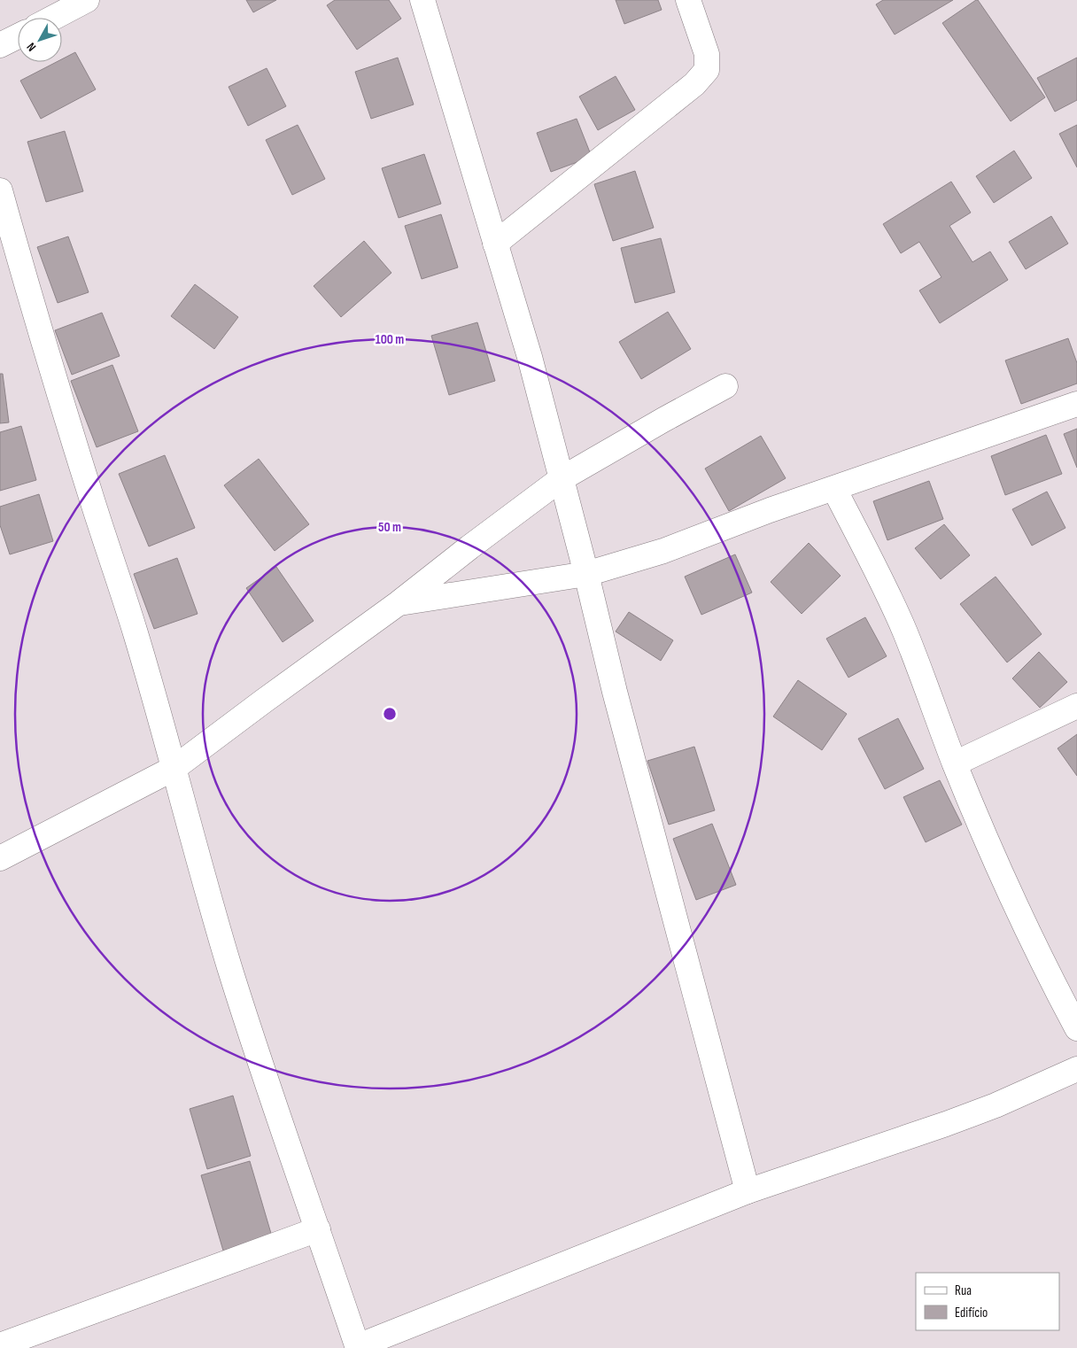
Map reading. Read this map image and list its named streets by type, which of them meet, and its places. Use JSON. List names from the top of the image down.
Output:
{
  "legend": ["Rua", "Edifício"],
  "north": "bottom left",
  "rings": ["100 m", "50 m"]
}
